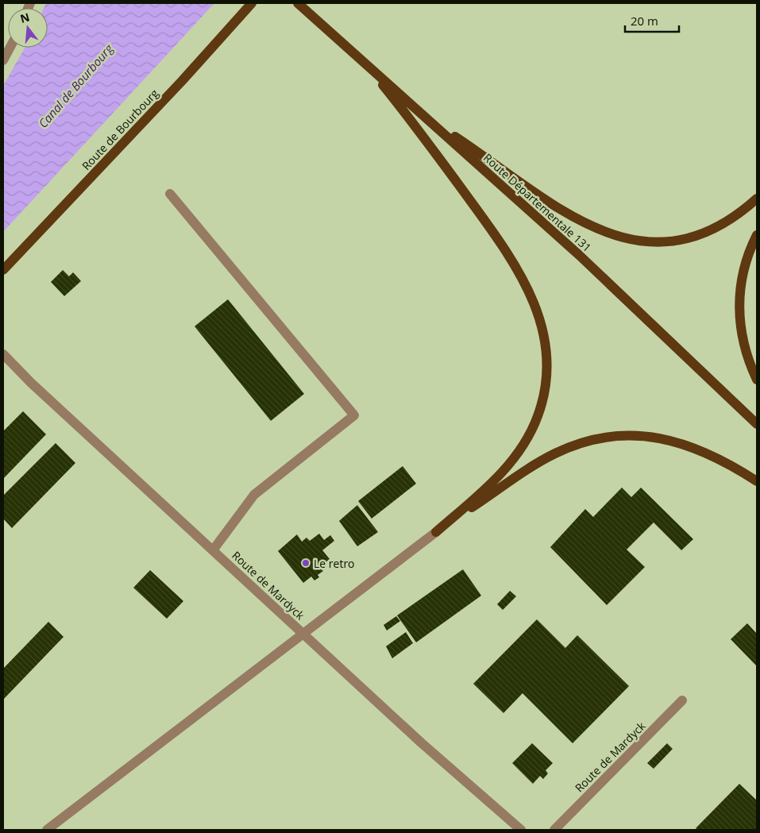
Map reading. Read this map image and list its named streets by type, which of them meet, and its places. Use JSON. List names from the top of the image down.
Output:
{
  "streets": {
    "main road": ["Route de Bourbourg", "Route Départementale 131"],
    "street": ["Route de Mardyck"]
  },
  "water": ["Canal de Bourbourg"],
  "places": ["Le retro"],
  "scale_bar": "20 m",
  "north": "top"
}
